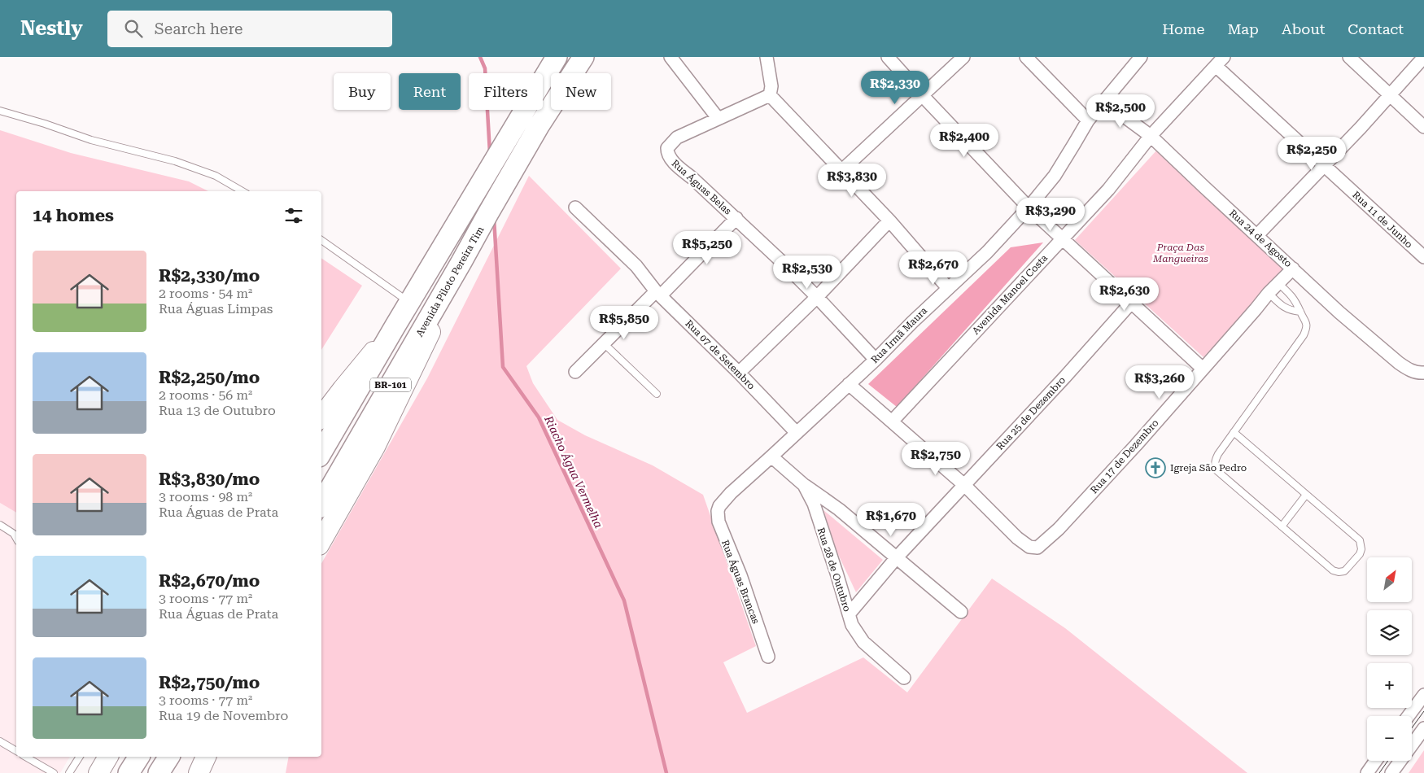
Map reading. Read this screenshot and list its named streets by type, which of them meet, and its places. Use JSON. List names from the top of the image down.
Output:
{
  "streets": {
    "highway": ["Avenida Piloto Pereira Tim", "BR-101"],
    "street": [
      "Rua Águas Belas",
      "Rua 11 de Junho",
      "Rua 24 de Agosto",
      "Avenida Manoel Costa",
      "Rua Irmã Maura",
      "Rua 07 de Setembro",
      "Rua 25 de Dezembro",
      "Rua 17 de Dezembro",
      "Rua 28 de Outubro",
      "Rua Águas Brancas"
    ]
  },
  "crossings": [
    ["Rua Águas Belas", "Rua Irmã Maura"],
    ["Rua 11 de Junho", "Avenida Manoel Costa"],
    ["Rua 24 de Agosto", "Avenida Manoel Costa"],
    ["Rua 24 de Agosto", "Rua Irmã Maura"],
    ["Rua 24 de Agosto", "Rua 17 de Dezembro"],
    ["Rua Irmã Maura", "Rua 07 de Setembro"],
    ["Rua Irmã Maura", "Rua 28 de Outubro"],
    ["Rua Irmã Maura", "Rua Águas Brancas"],
    ["Rua 25 de Dezembro", "Rua 17 de Dezembro"],
    ["Rua 25 de Dezembro", "Rua 28 de Outubro"]
  ],
  "water": ["Riacho Água Vermelha"],
  "parks": ["Praça Das Mangueiras"],
  "places": {
    "church": ["Igreja São Pedro"]
  },
  "north": "top right",
  "page": {
    "header": "Nestly",
    "search": "Search here",
    "nav": [
      "Home",
      "Map",
      "About",
      "Contact"
    ],
    "price": [
      "R$2,330",
      "R$2,500",
      "R$2,400",
      "R$2,250",
      "R$3,830",
      "R$3,290",
      "R$5,250",
      "R$2,670",
      "R$2,530",
      "R$2,630",
      "R$5,850",
      "R$3,260",
      "R$2,750",
      "R$1,670"
    ],
    "chip": [
      "Buy",
      "Rent",
      "Filters",
      "New"
    ],
    "heading": "14 homes",
    "list": [
      {
        "name": "R$2,330/mo",
        "note": "2 rooms · 54 m² · Rua Águas Limpas"
      },
      {
        "name": "R$2,250/mo",
        "note": "2 rooms · 56 m² · Rua 13 de Outubro"
      },
      {
        "name": "R$3,830/mo",
        "note": "3 rooms · 98 m² · Rua Águas de Prata"
      },
      {
        "name": "R$2,670/mo",
        "note": "3 rooms · 77 m² · Rua Águas de Prata"
      },
      {
        "name": "R$2,750/mo",
        "note": "3 rooms · 77 m² · Rua 19 de Novembro"
      }
    ],
    "map_buttons": ["+", "−"]
  }
}
